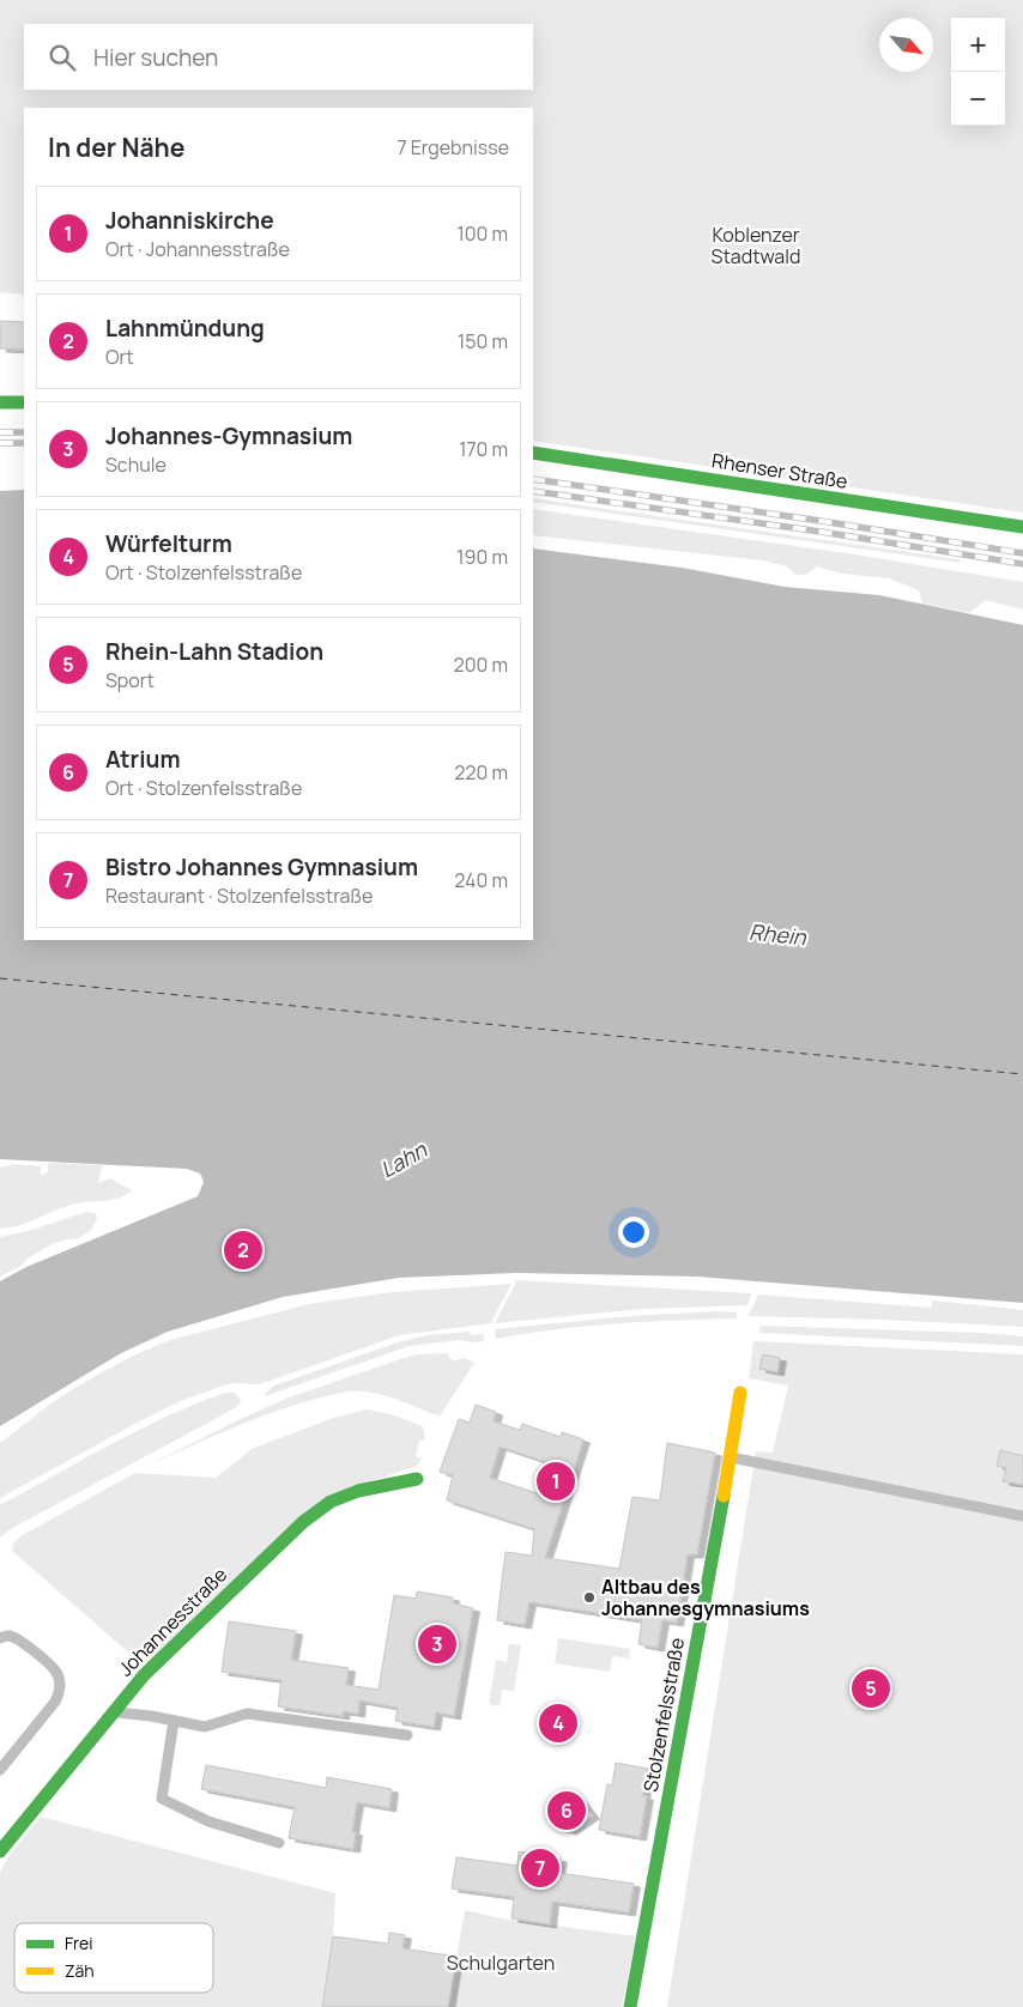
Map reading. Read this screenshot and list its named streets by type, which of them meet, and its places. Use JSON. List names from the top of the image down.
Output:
{
  "streets": {
    "street": ["Rhenser Straße", "Johannesstraße", "Stolzenfelsstraße"]
  },
  "water": ["Rhein", "Lahn"],
  "parks": ["Koblenzer Stadtwald", "Schulgarten"],
  "places": ["Altbau des Johannesgymnasiums"],
  "legend": ["Frei", "Zäh"],
  "north": "bottom right",
  "page": {
    "map_buttons": ["+", "−"],
    "search": "Hier suchen",
    "heading": ["In der Nähe", "7 Ergebnisse"],
    "list": [
      {
        "mark": "1",
        "name": "Johanniskirche",
        "note": "Ort · Johannesstraße",
        "value": "100 m"
      },
      {
        "mark": "2",
        "name": "Lahnmündung",
        "note": "Ort",
        "value": "150 m"
      },
      {
        "mark": "3",
        "name": "Johannes-Gymnasium",
        "note": "Schule",
        "value": "170 m"
      },
      {
        "mark": "4",
        "name": "Würfelturm",
        "note": "Ort · Stolzenfelsstraße",
        "value": "190 m"
      },
      {
        "mark": "5",
        "name": "Rhein-Lahn Stadion",
        "note": "Sport",
        "value": "200 m"
      },
      {
        "mark": "6",
        "name": "Atrium",
        "note": "Ort · Stolzenfelsstraße",
        "value": "220 m"
      },
      {
        "mark": "7",
        "name": "Bistro Johannes Gymnasium",
        "note": "Restaurant · Stolzenfelsstraße",
        "value": "240 m"
      }
    ],
    "pins": [
      "2",
      "1",
      "3",
      "5",
      "4",
      "6",
      "7"
    ]
  }
}
